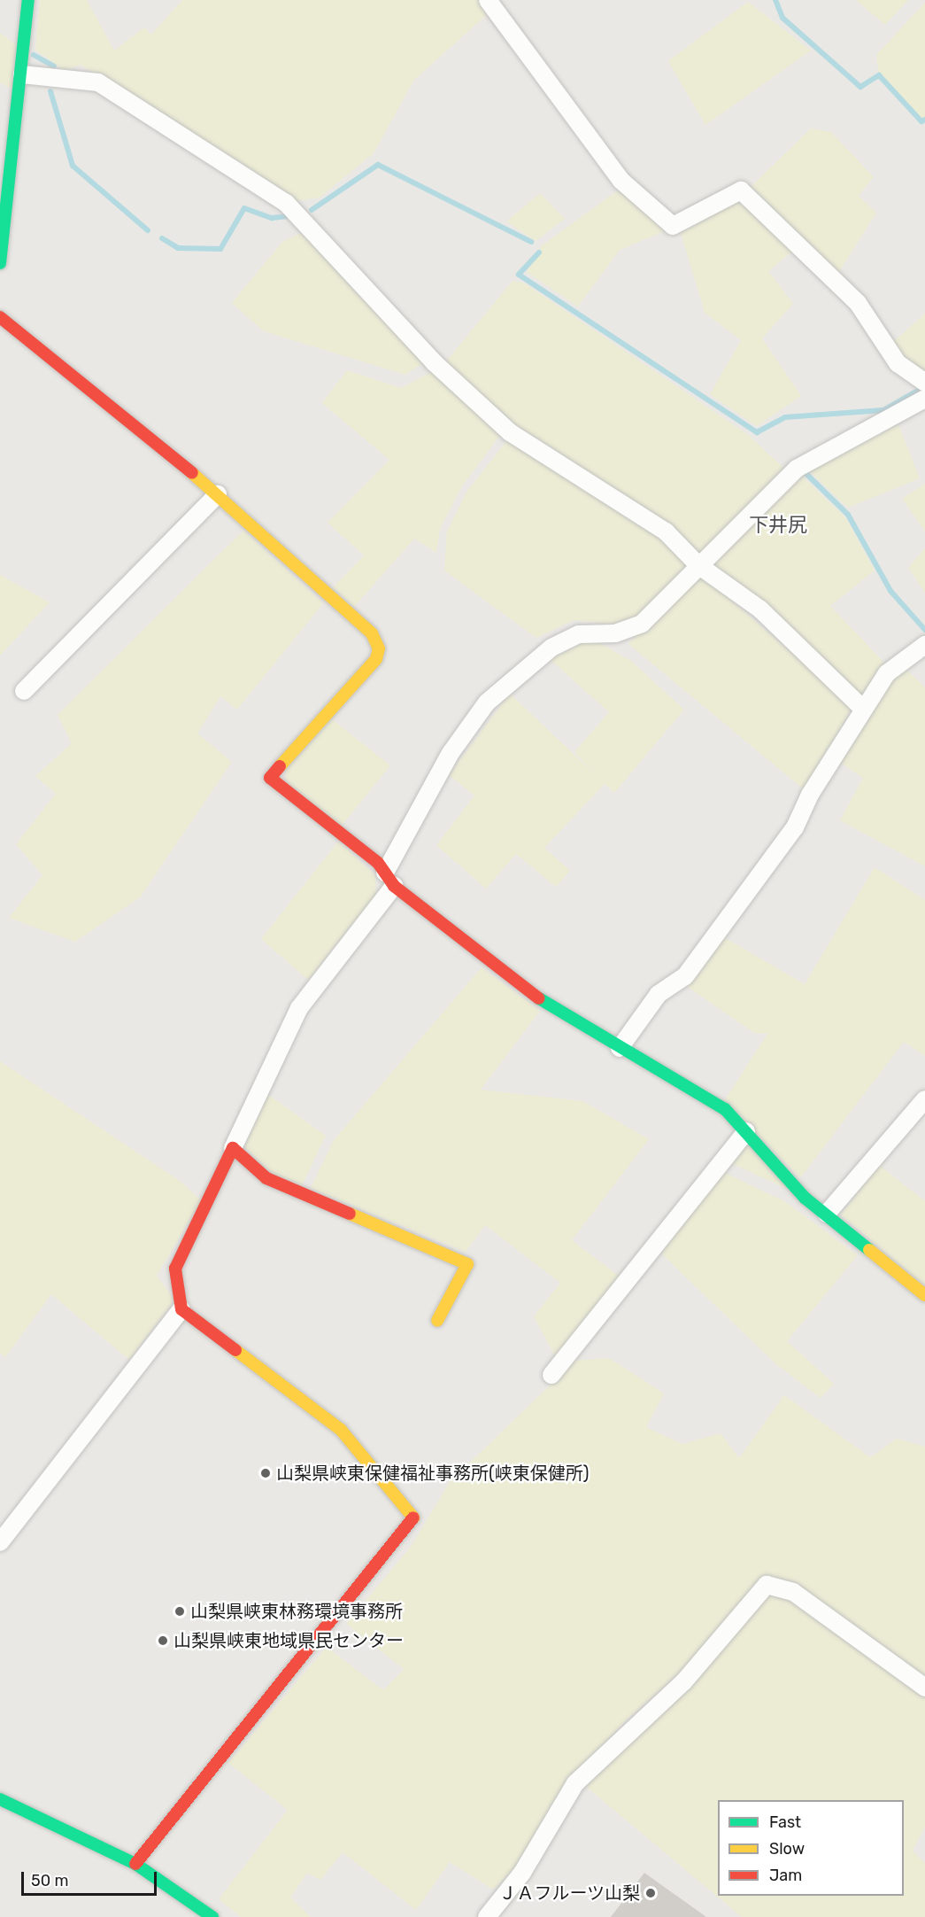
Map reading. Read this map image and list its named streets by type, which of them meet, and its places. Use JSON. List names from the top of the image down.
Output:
{
  "districts": ["下井尻"],
  "places": [
    "山梨県峡東保健福祉事務所(峡東保健所)",
    "山梨県峡東林務環境事務所",
    "山梨県峡東地域県民センター",
    "ＪＡフルーツ山梨"
  ],
  "legend": ["Fast", "Slow", "Jam"],
  "scale_bar": "50 m"
}
